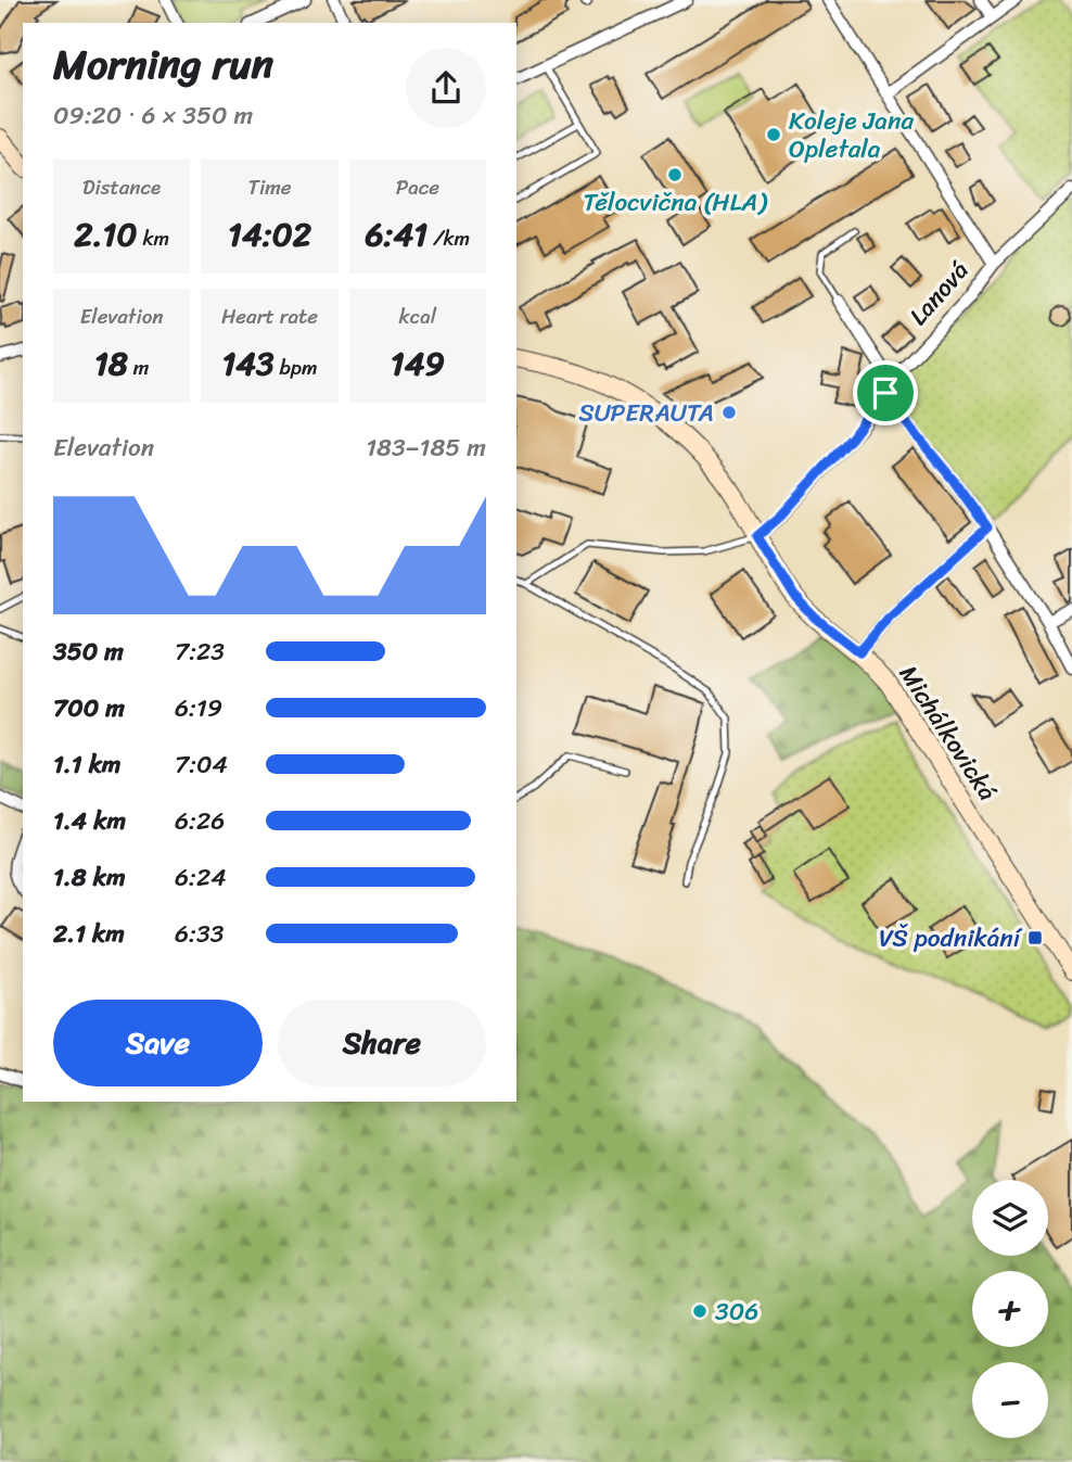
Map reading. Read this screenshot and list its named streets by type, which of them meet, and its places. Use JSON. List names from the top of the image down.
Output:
{
  "streets": {
    "street": ["Lanová", "Michálkovická"]
  },
  "crossings": [
    ["Lanová", "Michálkovická"]
  ],
  "places": {
    "other": [
      "Koleje Jana Opletala",
      "Tělocvična (HLA)",
      "SUPERAUTA",
      "306"
    ],
    "transit": ["VŠ podnikání"]
  },
  "page": {
    "heading": ["Morning run", "09:20 · 6 × 350 m"],
    "stats": [
      ["Distance", "2.10 km"],
      ["Time", "14:02"],
      ["Pace", "6:41 /km"],
      ["Elevation", "18 m"],
      ["Heart rate", "143 bpm"],
      ["kcal", "149"]
    ],
    "chart": ["Elevation", "183–185 m"],
    "list": [
      {
        "name": "350 m",
        "note": "7:23"
      },
      {
        "name": "700 m",
        "note": "6:19"
      },
      {
        "name": "1.1 km",
        "note": "7:04"
      },
      {
        "name": "1.4 km",
        "note": "6:26"
      },
      {
        "name": "1.8 km",
        "note": "6:24"
      },
      {
        "name": "2.1 km",
        "note": "6:33"
      }
    ],
    "buttons": ["Save", "Share"],
    "map_buttons": ["+", "−"]
  }
}
